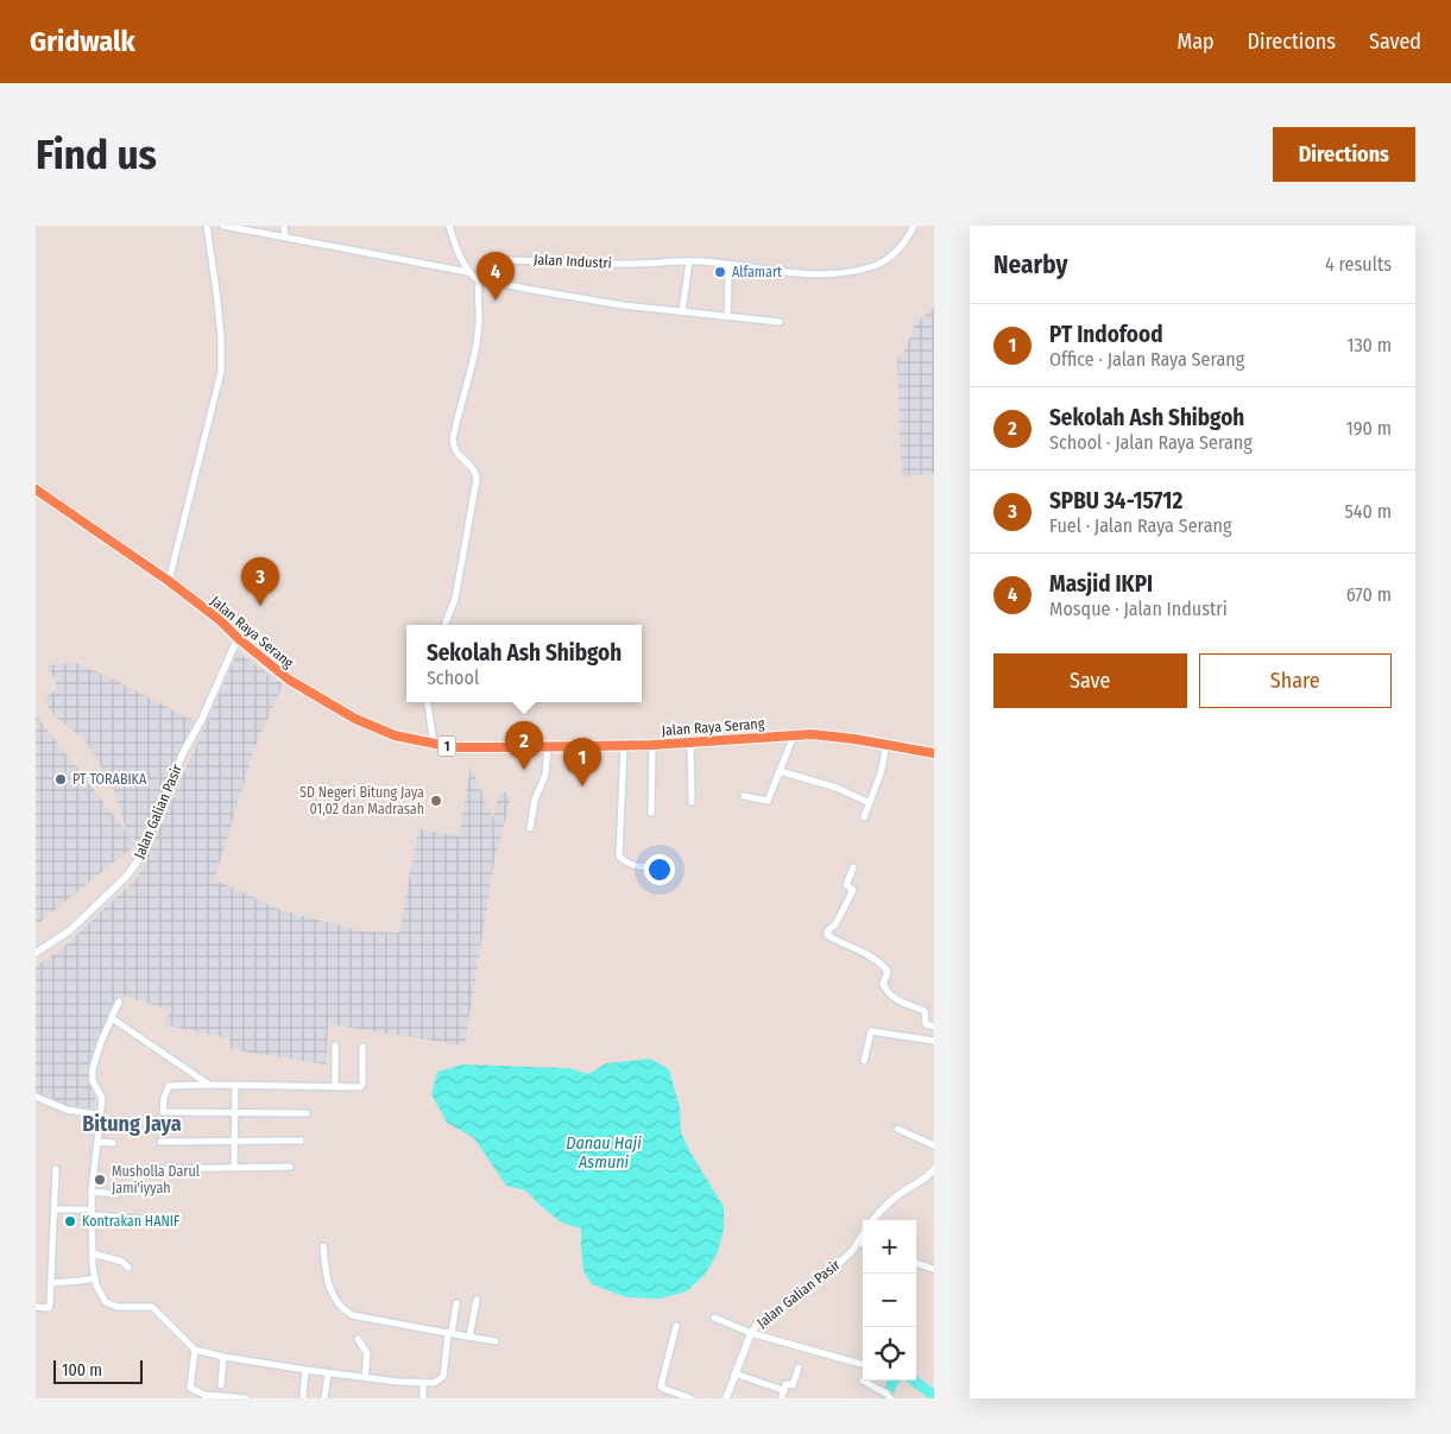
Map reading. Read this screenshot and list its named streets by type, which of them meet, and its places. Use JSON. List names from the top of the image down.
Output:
{
  "streets": {
    "highway": ["Jalan Raya Serang", "1"],
    "street": ["Jalan Industri", "Jalan Galian Pasir"]
  },
  "crossings": [
    ["Jalan Raya Serang", "Jalan Galian Pasir"]
  ],
  "districts": ["Bitung Jaya"],
  "water": ["Danau Haji Asmuni"],
  "places": [
    "Alfamart",
    "PT TORABIKA",
    "SD Negeri Bitung Jaya 01,02 dan Madrasah",
    "Musholla Darul Jami'iyyah",
    "Kontrakan HANIF"
  ],
  "scale_bar": "100 m",
  "page": {
    "header": "Gridwalk",
    "nav": ["Map", "Directions", "Saved"],
    "buttons": [
      "Directions",
      ["Save", "Share"]
    ],
    "title": "Find us",
    "heading": ["Nearby", "4 results"],
    "pins": [
      "4",
      "3",
      "2",
      "1"
    ],
    "list": [
      {
        "mark": "1",
        "name": "PT Indofood",
        "note": "Office · Jalan Raya Serang",
        "value": "130 m"
      },
      {
        "mark": "2",
        "name": "Sekolah Ash Shibgoh",
        "note": "School · Jalan Raya Serang",
        "value": "190 m"
      },
      {
        "mark": "3",
        "name": "SPBU 34-15712",
        "note": "Fuel · Jalan Raya Serang",
        "value": "540 m"
      },
      {
        "mark": "4",
        "name": "Masjid IKPI",
        "note": "Mosque · Jalan Industri",
        "value": "670 m"
      }
    ],
    "popup": ["Sekolah Ash Shibgoh", "School"],
    "map_buttons": ["+", "−"],
    "scale": "100 m"
  }
}
